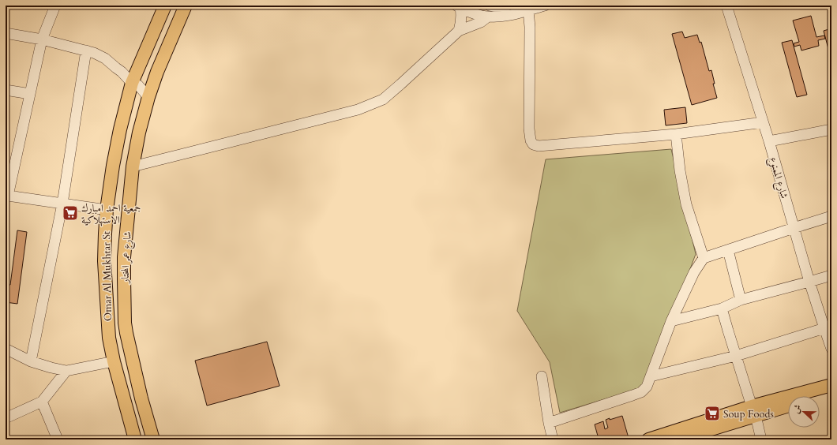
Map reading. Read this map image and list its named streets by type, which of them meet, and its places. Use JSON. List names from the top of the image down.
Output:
{
  "streets": {
    "main road": ["شارع عمر المختار", "Omar Al Mukhtar St"],
    "street": ["شارع الممنوع"]
  },
  "places": {
    "supermarket": ["جمعية احمد امبارك الاستهلاكية", "Soup Foods"]
  },
  "north": "left"
}
